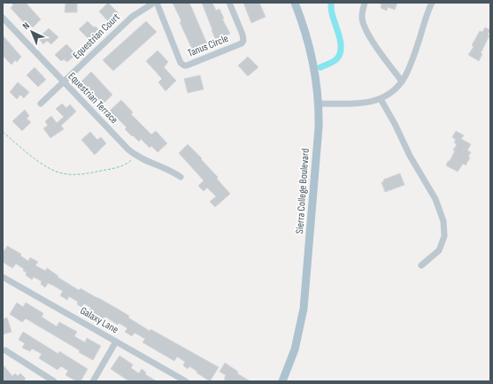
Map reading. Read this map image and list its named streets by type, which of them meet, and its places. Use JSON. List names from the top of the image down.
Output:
{
  "streets": {
    "main road": ["Sierra College Boulevard"],
    "street": [
      "Equestrian Court",
      "Tanus Circle",
      "Equestrian Terrace",
      "Galaxy Lane"
    ]
  },
  "crossings": [
    ["Equestrian Court", "Equestrian Terrace"]
  ],
  "north": "top left"
}
